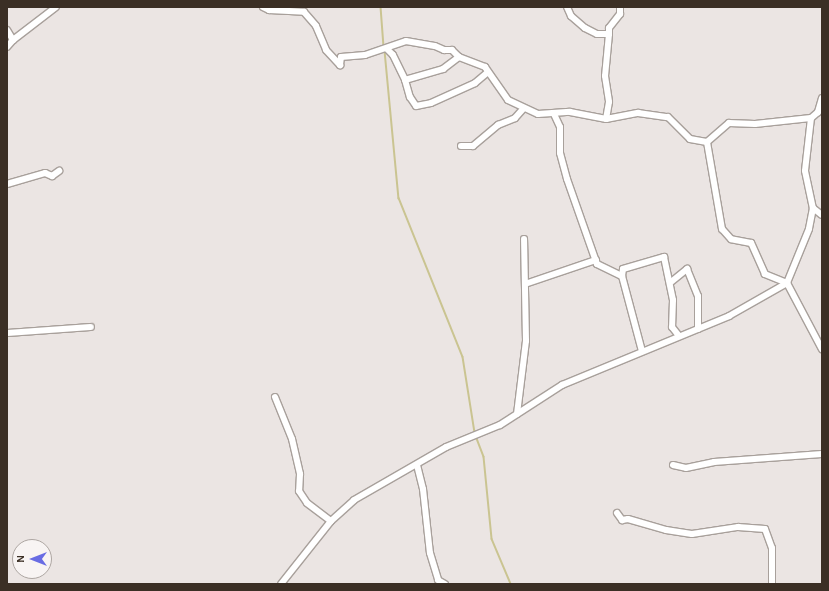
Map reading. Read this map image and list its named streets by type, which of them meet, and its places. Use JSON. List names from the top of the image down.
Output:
{
  "north": "left"
}
